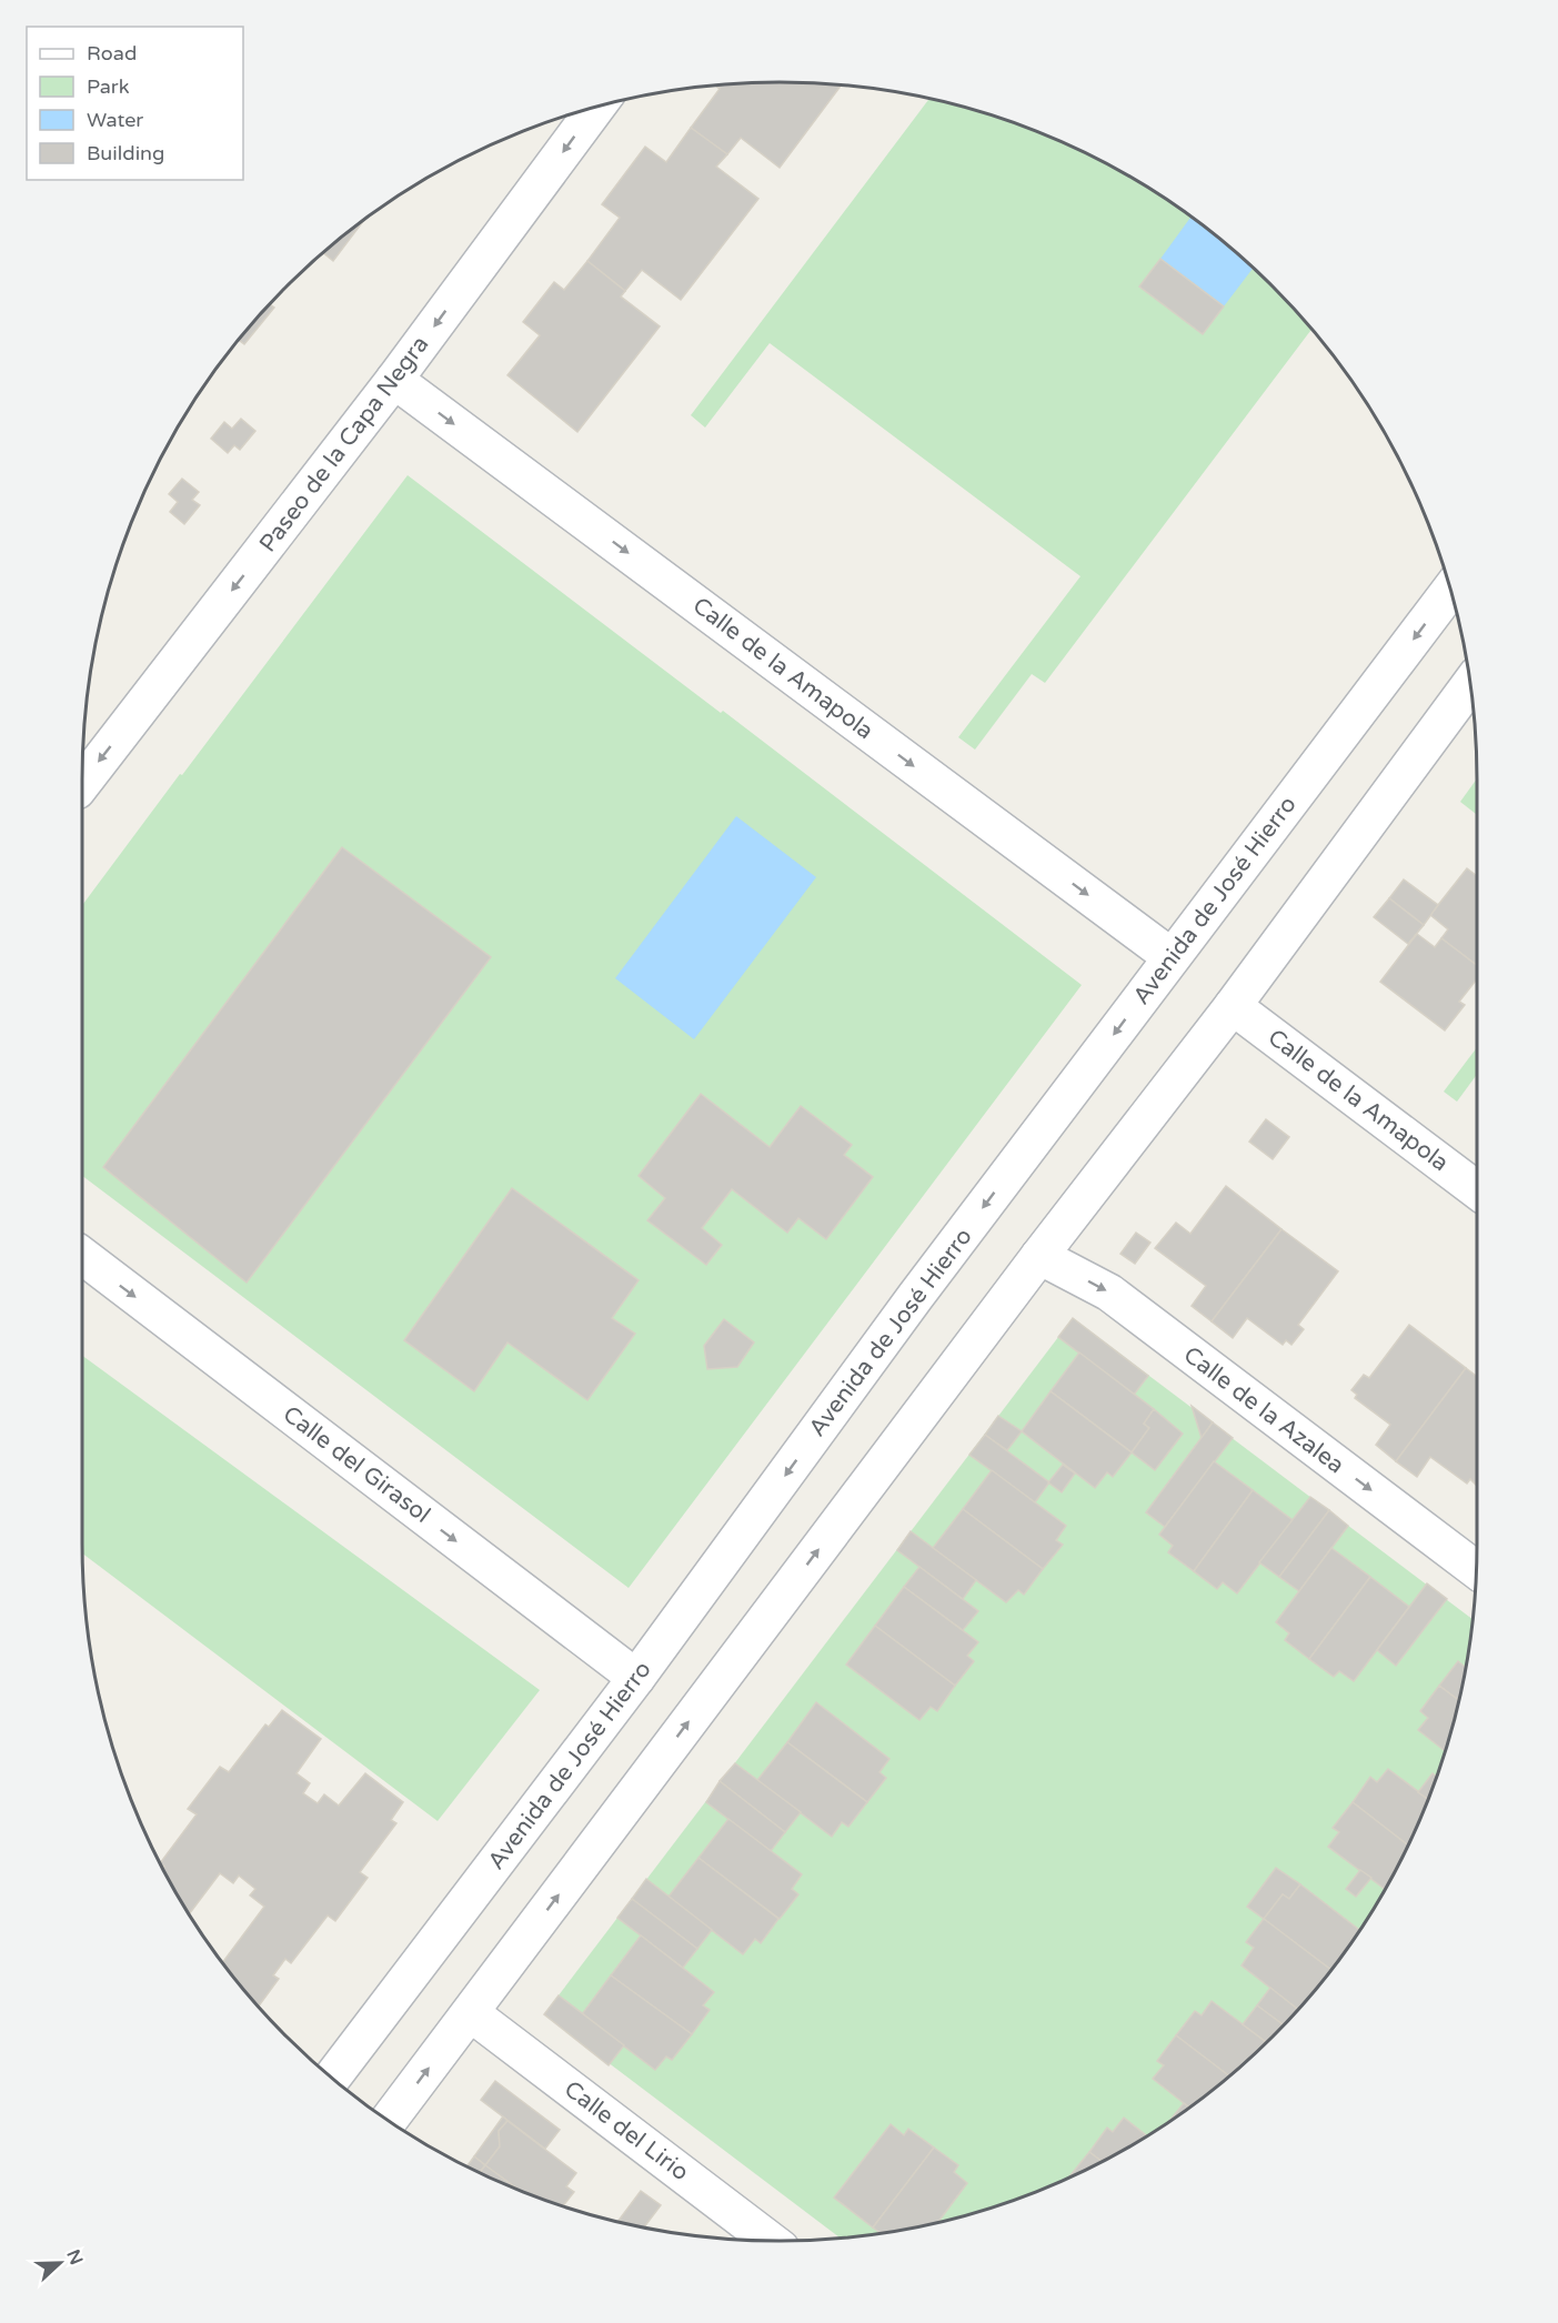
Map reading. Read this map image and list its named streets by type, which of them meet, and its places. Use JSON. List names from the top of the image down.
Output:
{
  "streets": {
    "street": [
      "Paseo de la Capa Negra",
      "Calle de la Amapola",
      "Avenida de José Hierro",
      "Calle de la Azalea",
      "Calle del Girasol",
      "Calle del Lirio"
    ]
  },
  "crossings": [
    ["Paseo de la Capa Negra", "Calle de la Amapola"],
    ["Calle de la Amapola", "Avenida de José Hierro"],
    ["Avenida de José Hierro", "Calle del Girasol"]
  ],
  "one_way": [
    "Paseo de la Capa Negra",
    "Calle de la Amapola",
    "Calle de la Azalea",
    "Calle del Girasol"
  ],
  "legend": [
    "Road",
    "Park",
    "Water",
    "Building"
  ],
  "north": "right"
}
